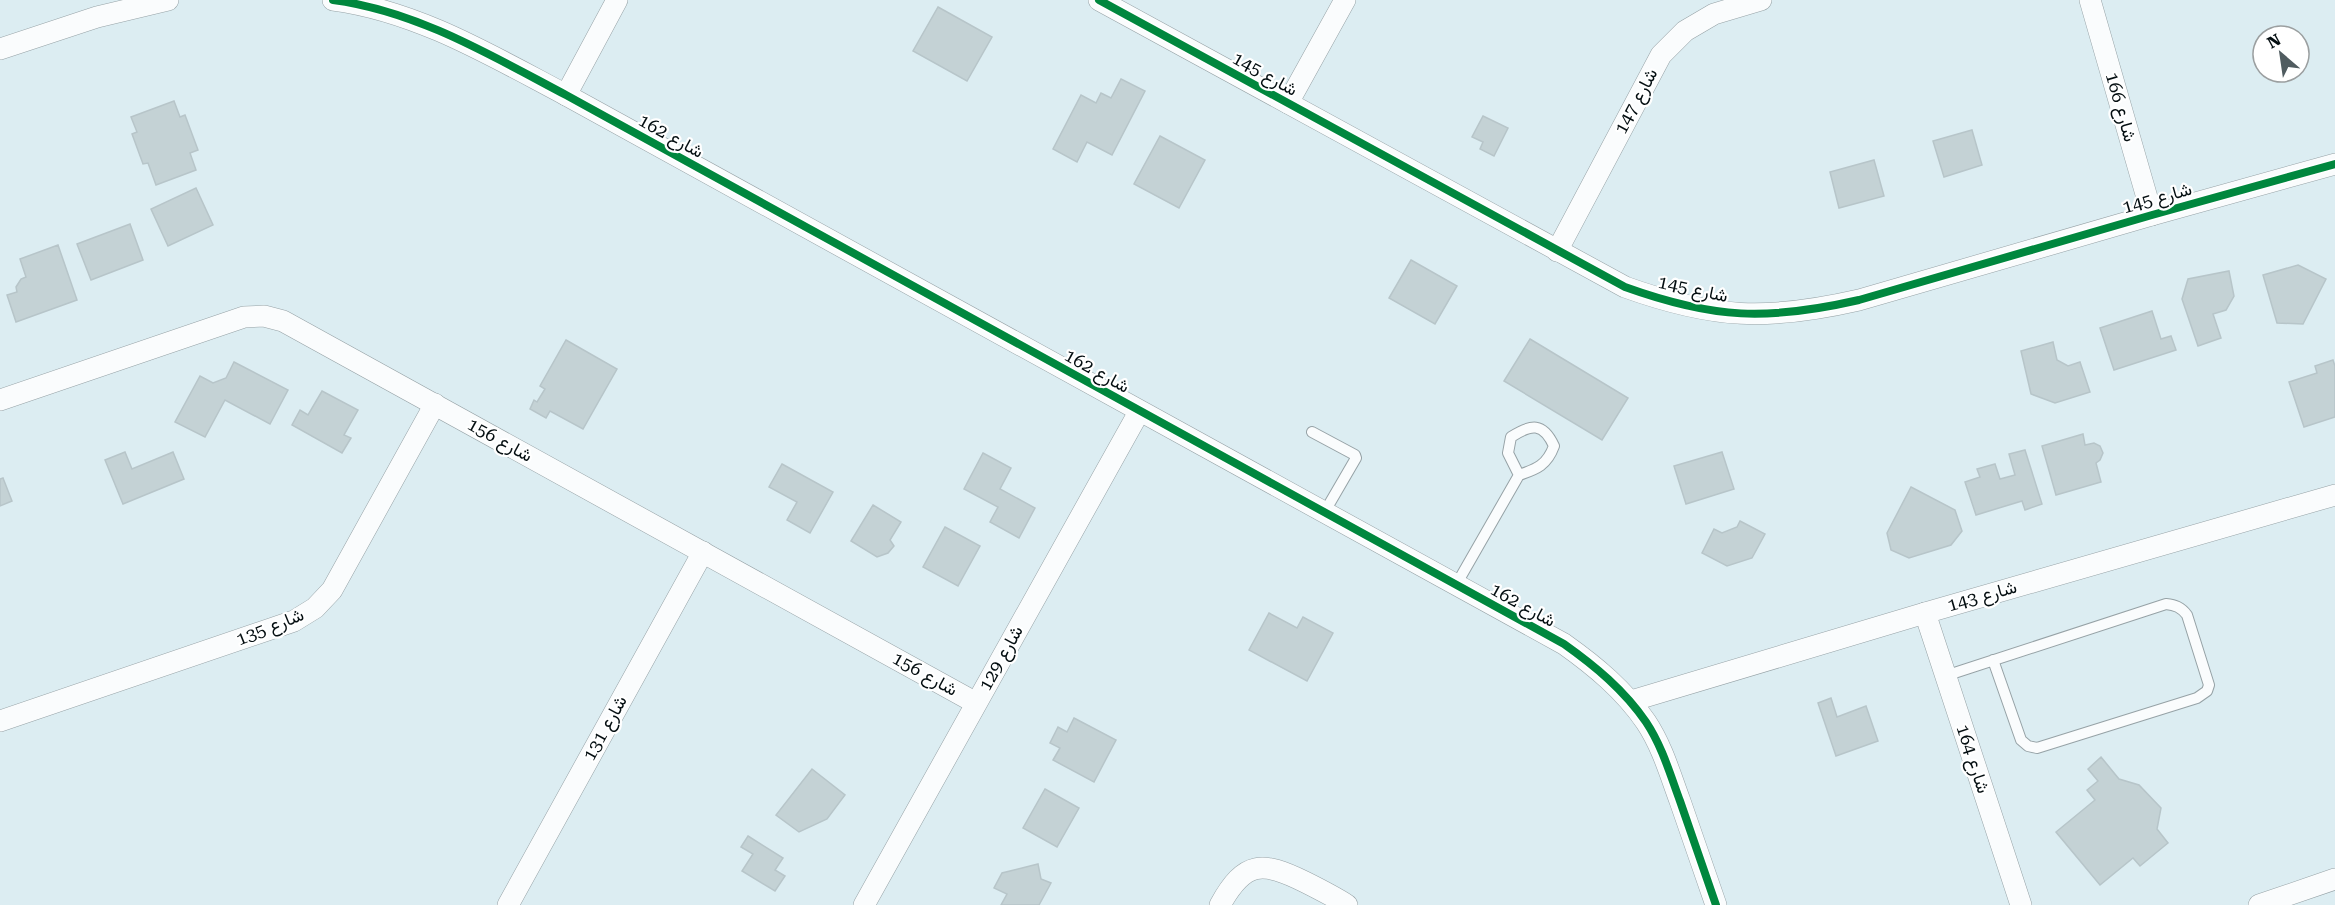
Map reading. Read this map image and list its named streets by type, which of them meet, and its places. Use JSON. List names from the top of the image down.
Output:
{
  "streets": {
    "street": [
      "شارع 145",
      "شارع 147",
      "شارع 166",
      "شارع 162",
      "شارع 156",
      "شارع 143",
      "شارع 135",
      "شارع 129",
      "شارع 131",
      "شارع 164"
    ]
  },
  "crossings": [
    ["شارع 145", "شارع 147"],
    ["شارع 145", "شارع 166"],
    ["شارع 162", "شارع 143"],
    ["شارع 162", "شارع 129"],
    ["شارع 156", "شارع 135"],
    ["شارع 156", "شارع 129"],
    ["شارع 156", "شارع 131"],
    ["شارع 143", "شارع 164"]
  ],
  "north": "top left"
}
